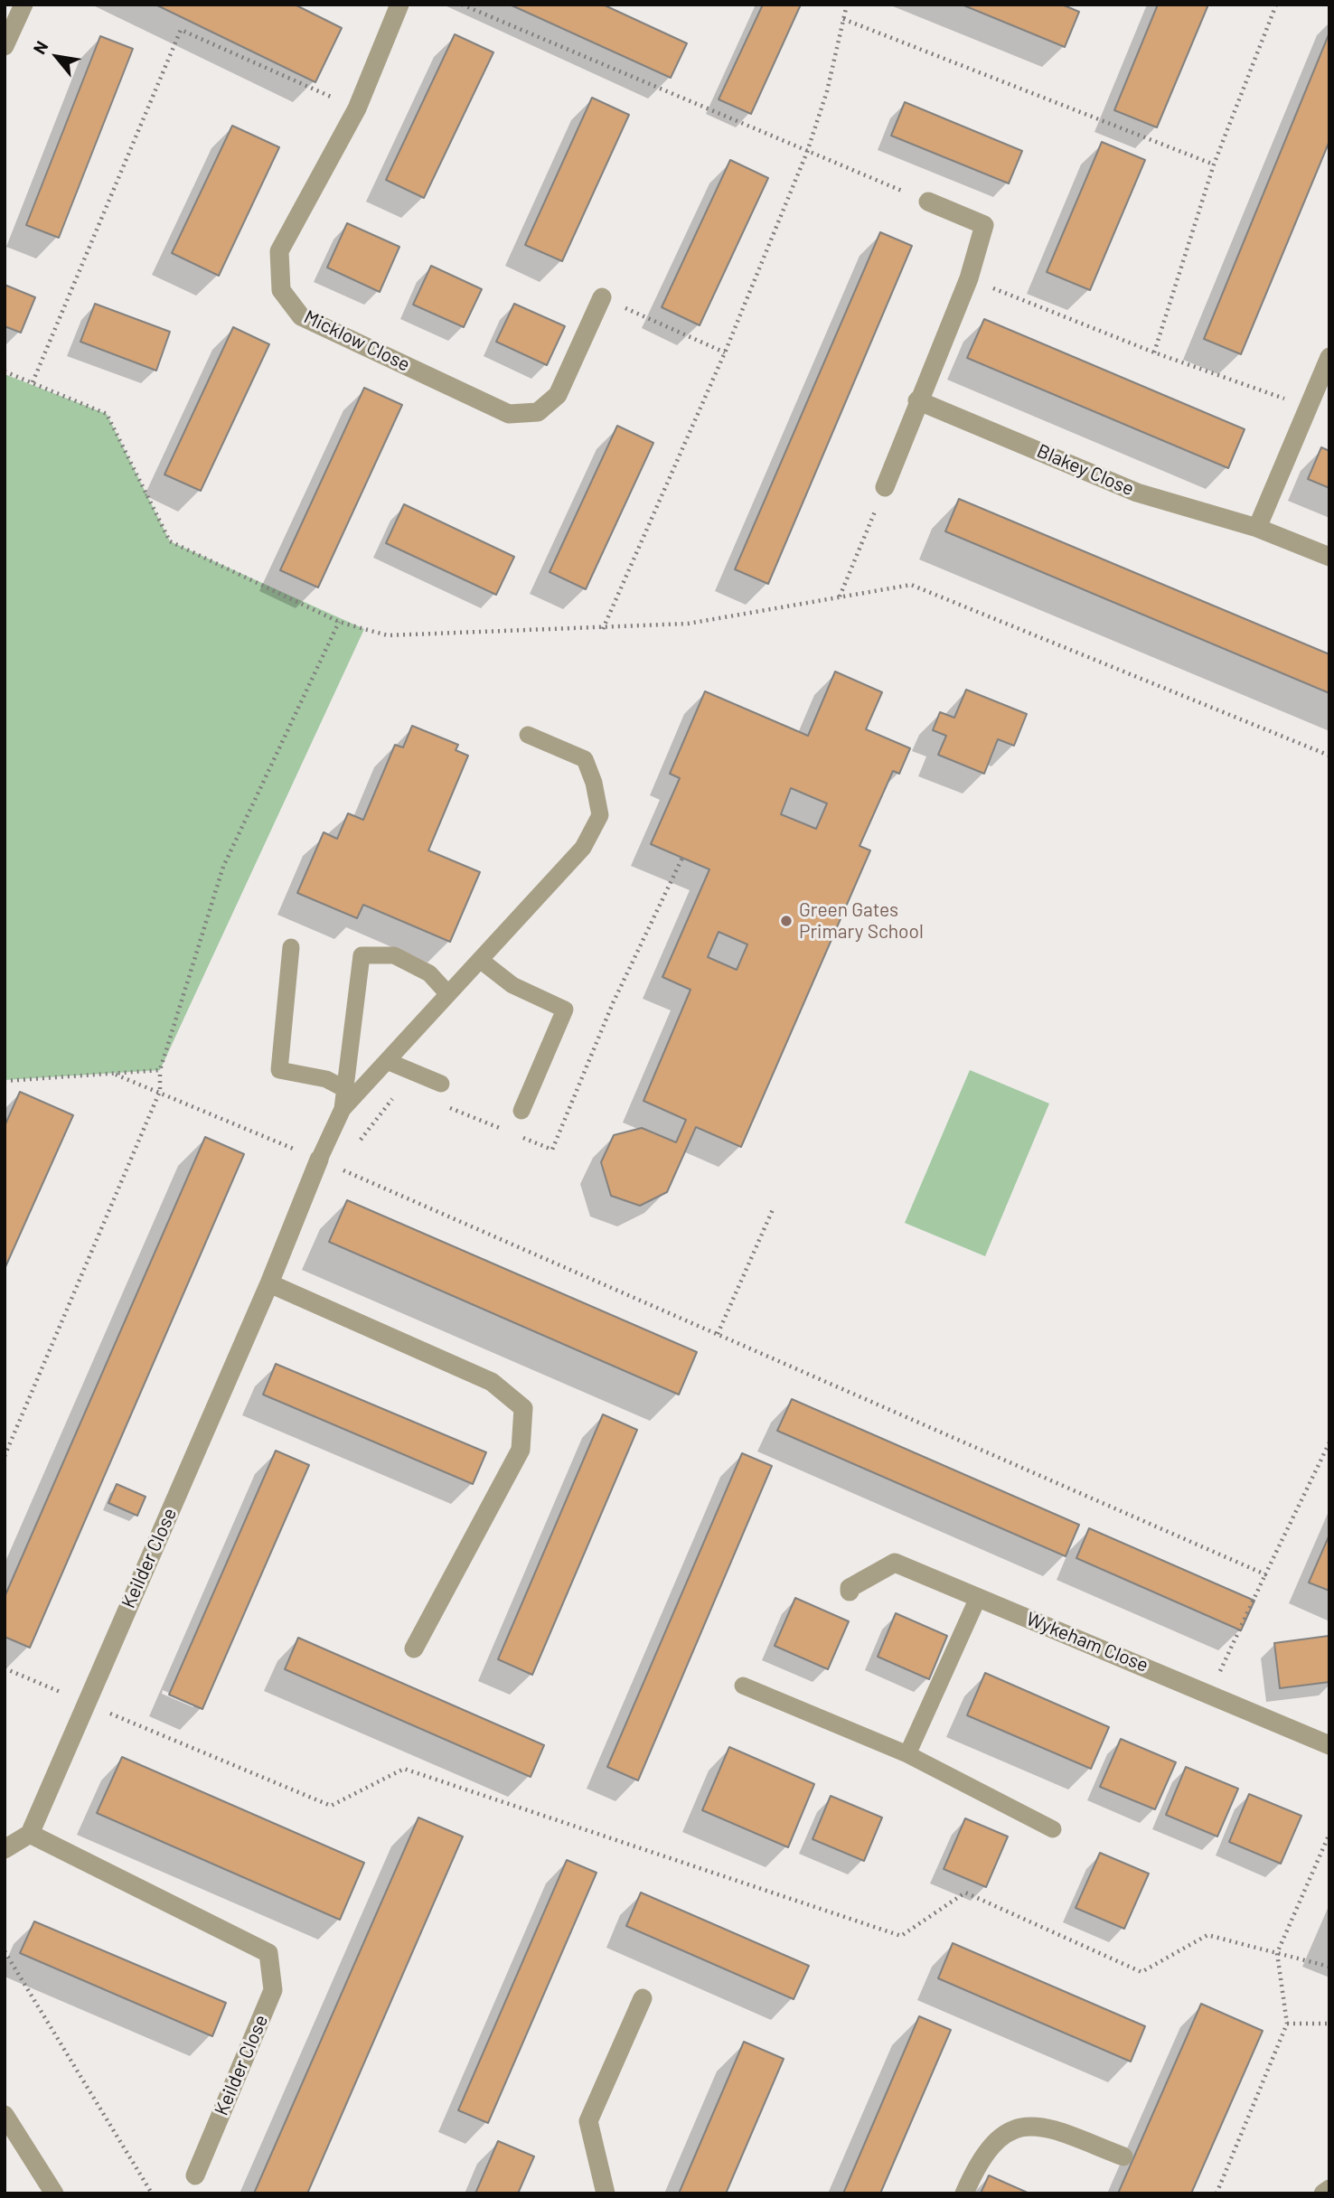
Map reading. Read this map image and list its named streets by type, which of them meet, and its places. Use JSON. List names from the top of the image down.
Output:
{
  "streets": {
    "street": [
      "Micklow Close",
      "Blakey Close",
      "Keilder Close",
      "Wykeham Close"
    ]
  },
  "places": ["Green Gates Primary School"],
  "north": "top left"
}
